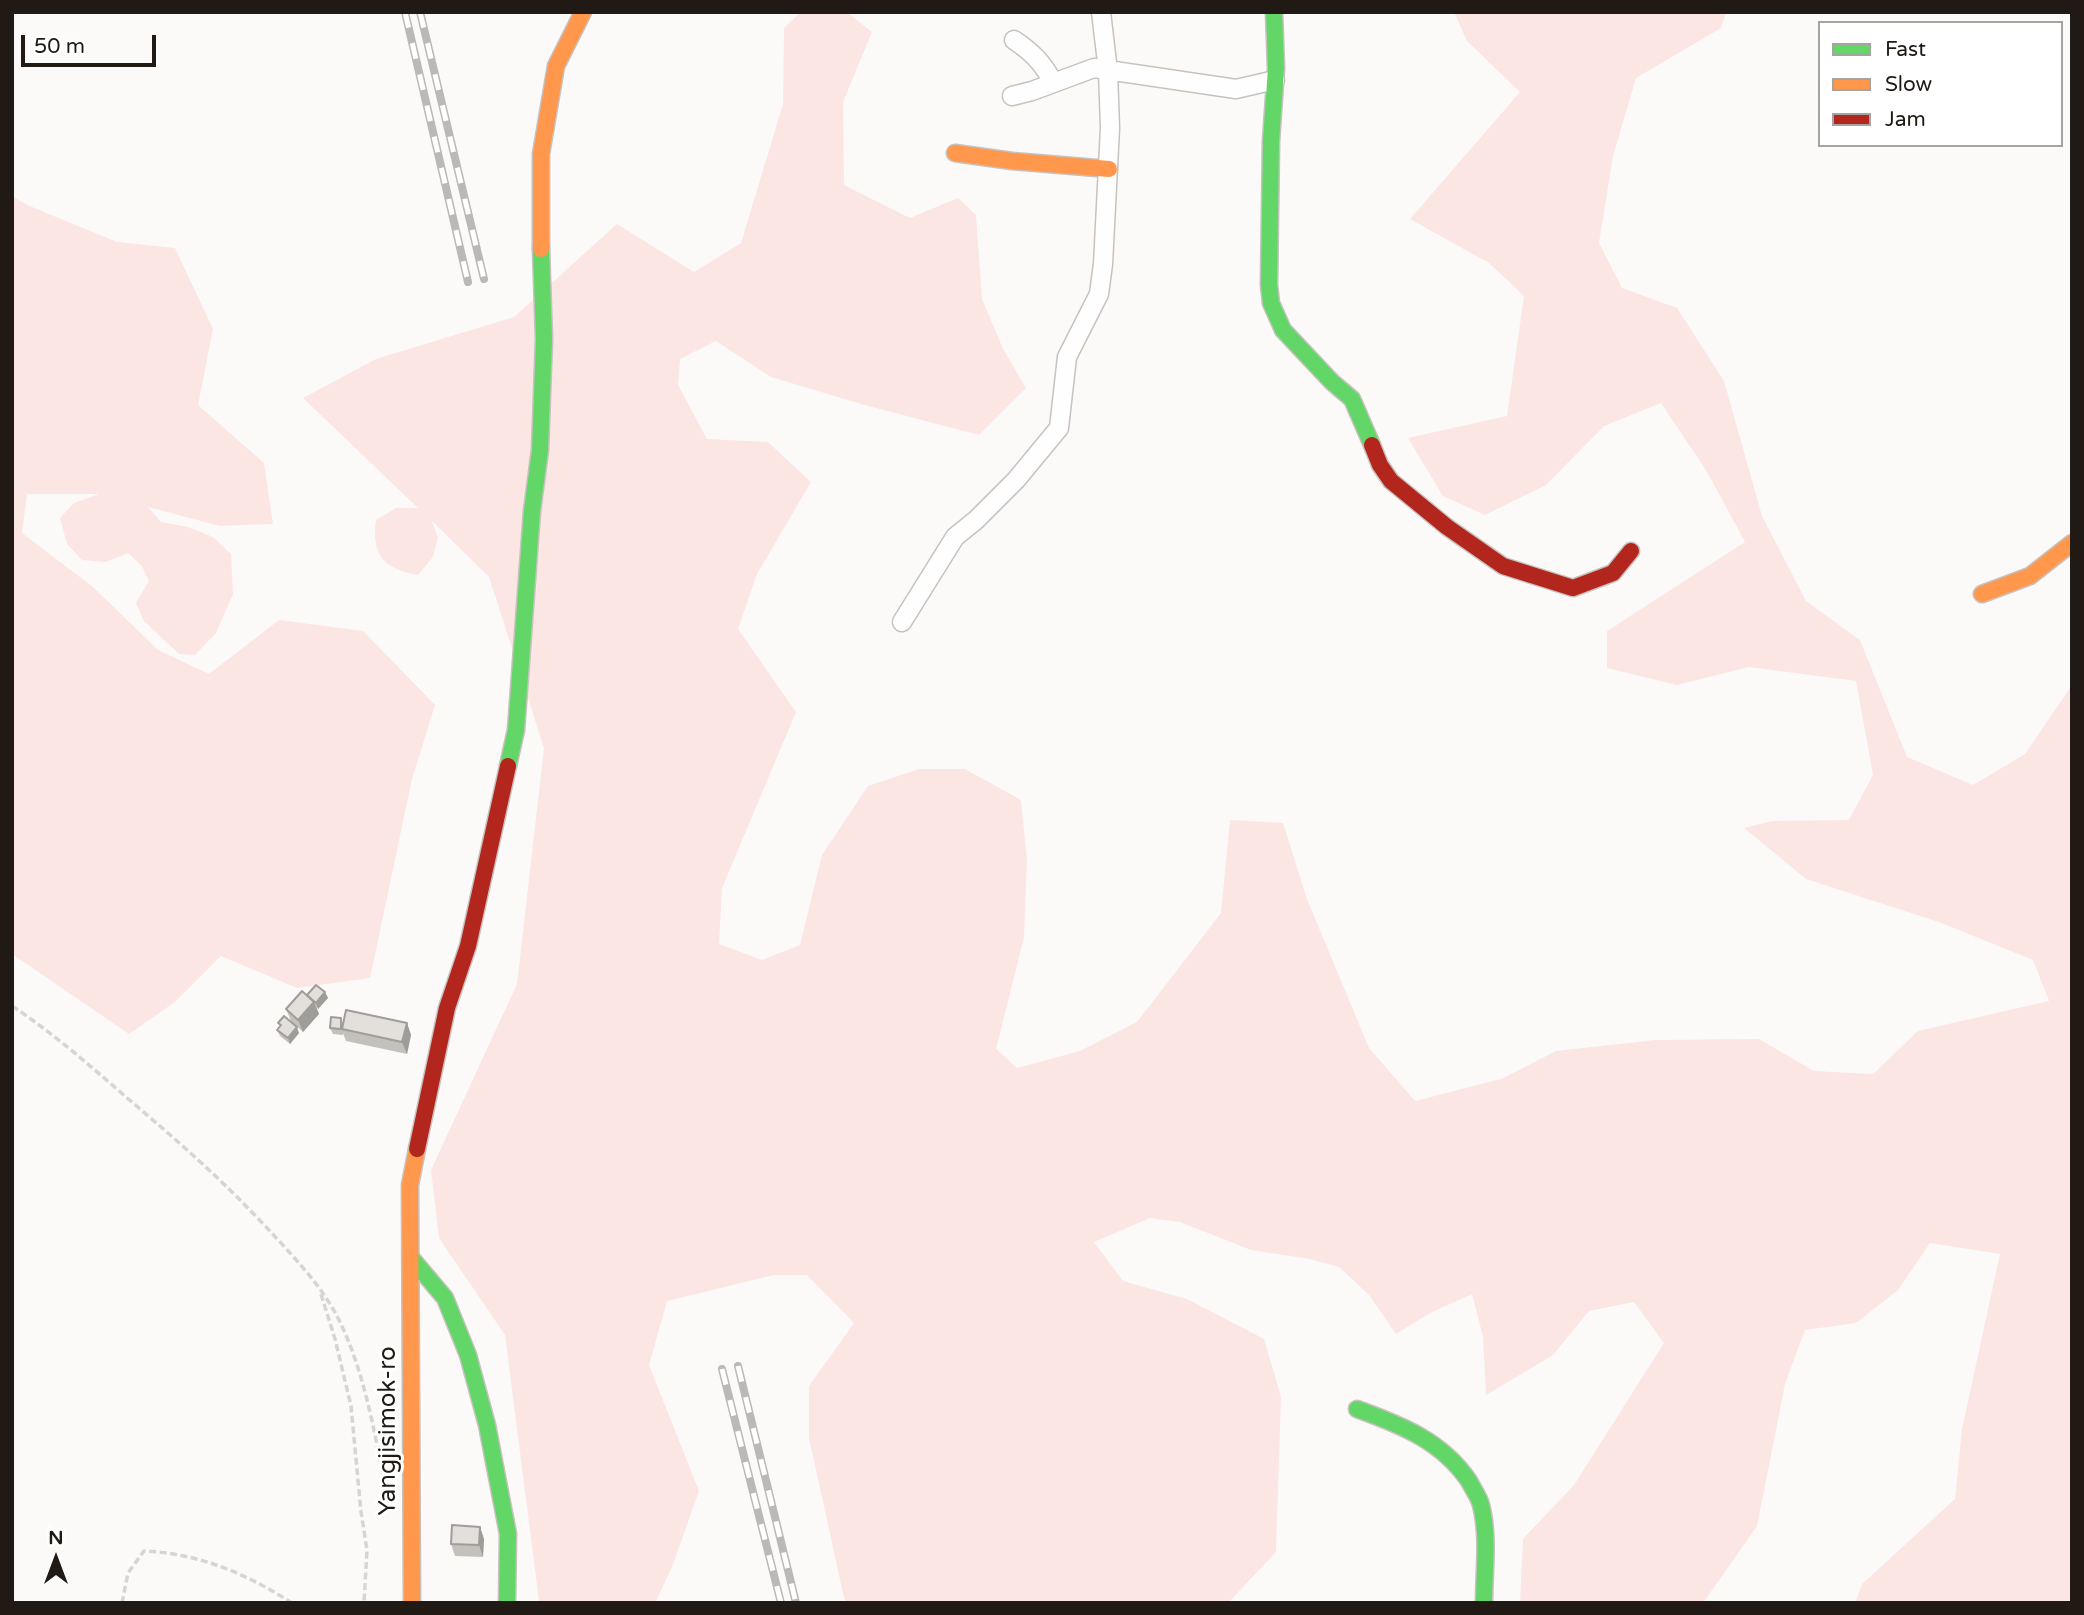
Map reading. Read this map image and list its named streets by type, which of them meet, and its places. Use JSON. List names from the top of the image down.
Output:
{
  "streets": {
    "street": ["Yangjisimok-ro"]
  },
  "legend": ["Fast", "Slow", "Jam"],
  "scale_bar": "50 m",
  "north": "top"
}
